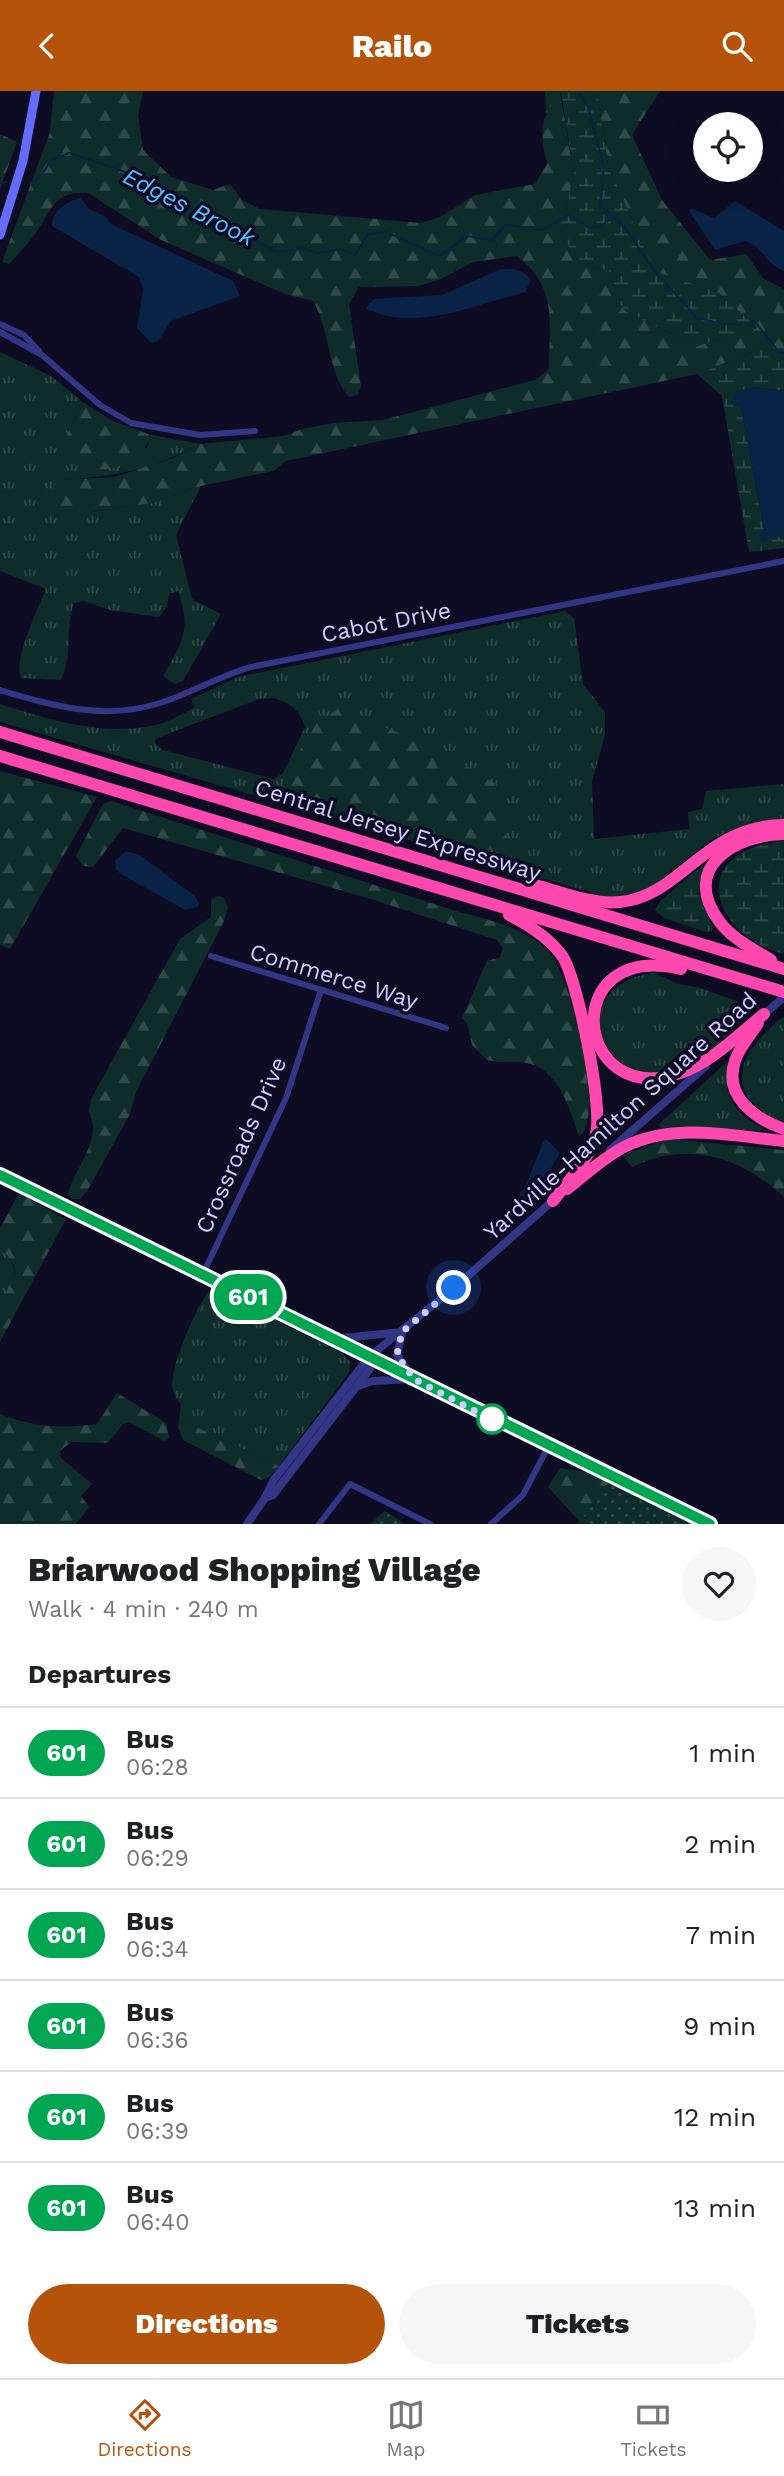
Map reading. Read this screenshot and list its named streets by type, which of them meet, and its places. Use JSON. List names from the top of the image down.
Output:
{
  "streets": {
    "highway": ["Central Jersey Expressway"],
    "street": [
      "Cabot Drive",
      "Commerce Way",
      "Yardville-Hamilton Square Road",
      "Crossroads Drive"
    ]
  },
  "crossings": [
    ["Central Jersey Expressway", "Yardville-Hamilton Square Road"],
    ["Commerce Way", "Crossroads Drive"]
  ],
  "water": ["Edges Brook"],
  "lines": ["bus line 601"],
  "page": {
    "header": "Railo",
    "on_map": "601",
    "heading": [
      ["Briarwood Shopping Village", "Walk · 4 min · 240 m"],
      "Departures"
    ],
    "list": [
      {
        "mark": "601",
        "name": "Bus",
        "note": "06:28",
        "value": "1 min"
      },
      {
        "mark": "601",
        "name": "Bus",
        "note": "06:29",
        "value": "2 min"
      },
      {
        "mark": "601",
        "name": "Bus",
        "note": "06:34",
        "value": "7 min"
      },
      {
        "mark": "601",
        "name": "Bus",
        "note": "06:36",
        "value": "9 min"
      },
      {
        "mark": "601",
        "name": "Bus",
        "note": "06:39",
        "value": "12 min"
      },
      {
        "mark": "601",
        "name": "Bus",
        "note": "06:40",
        "value": "13 min"
      }
    ],
    "buttons": ["Directions", "Tickets"],
    "tabs": ["Directions", "Map", "Tickets"]
  }
}
